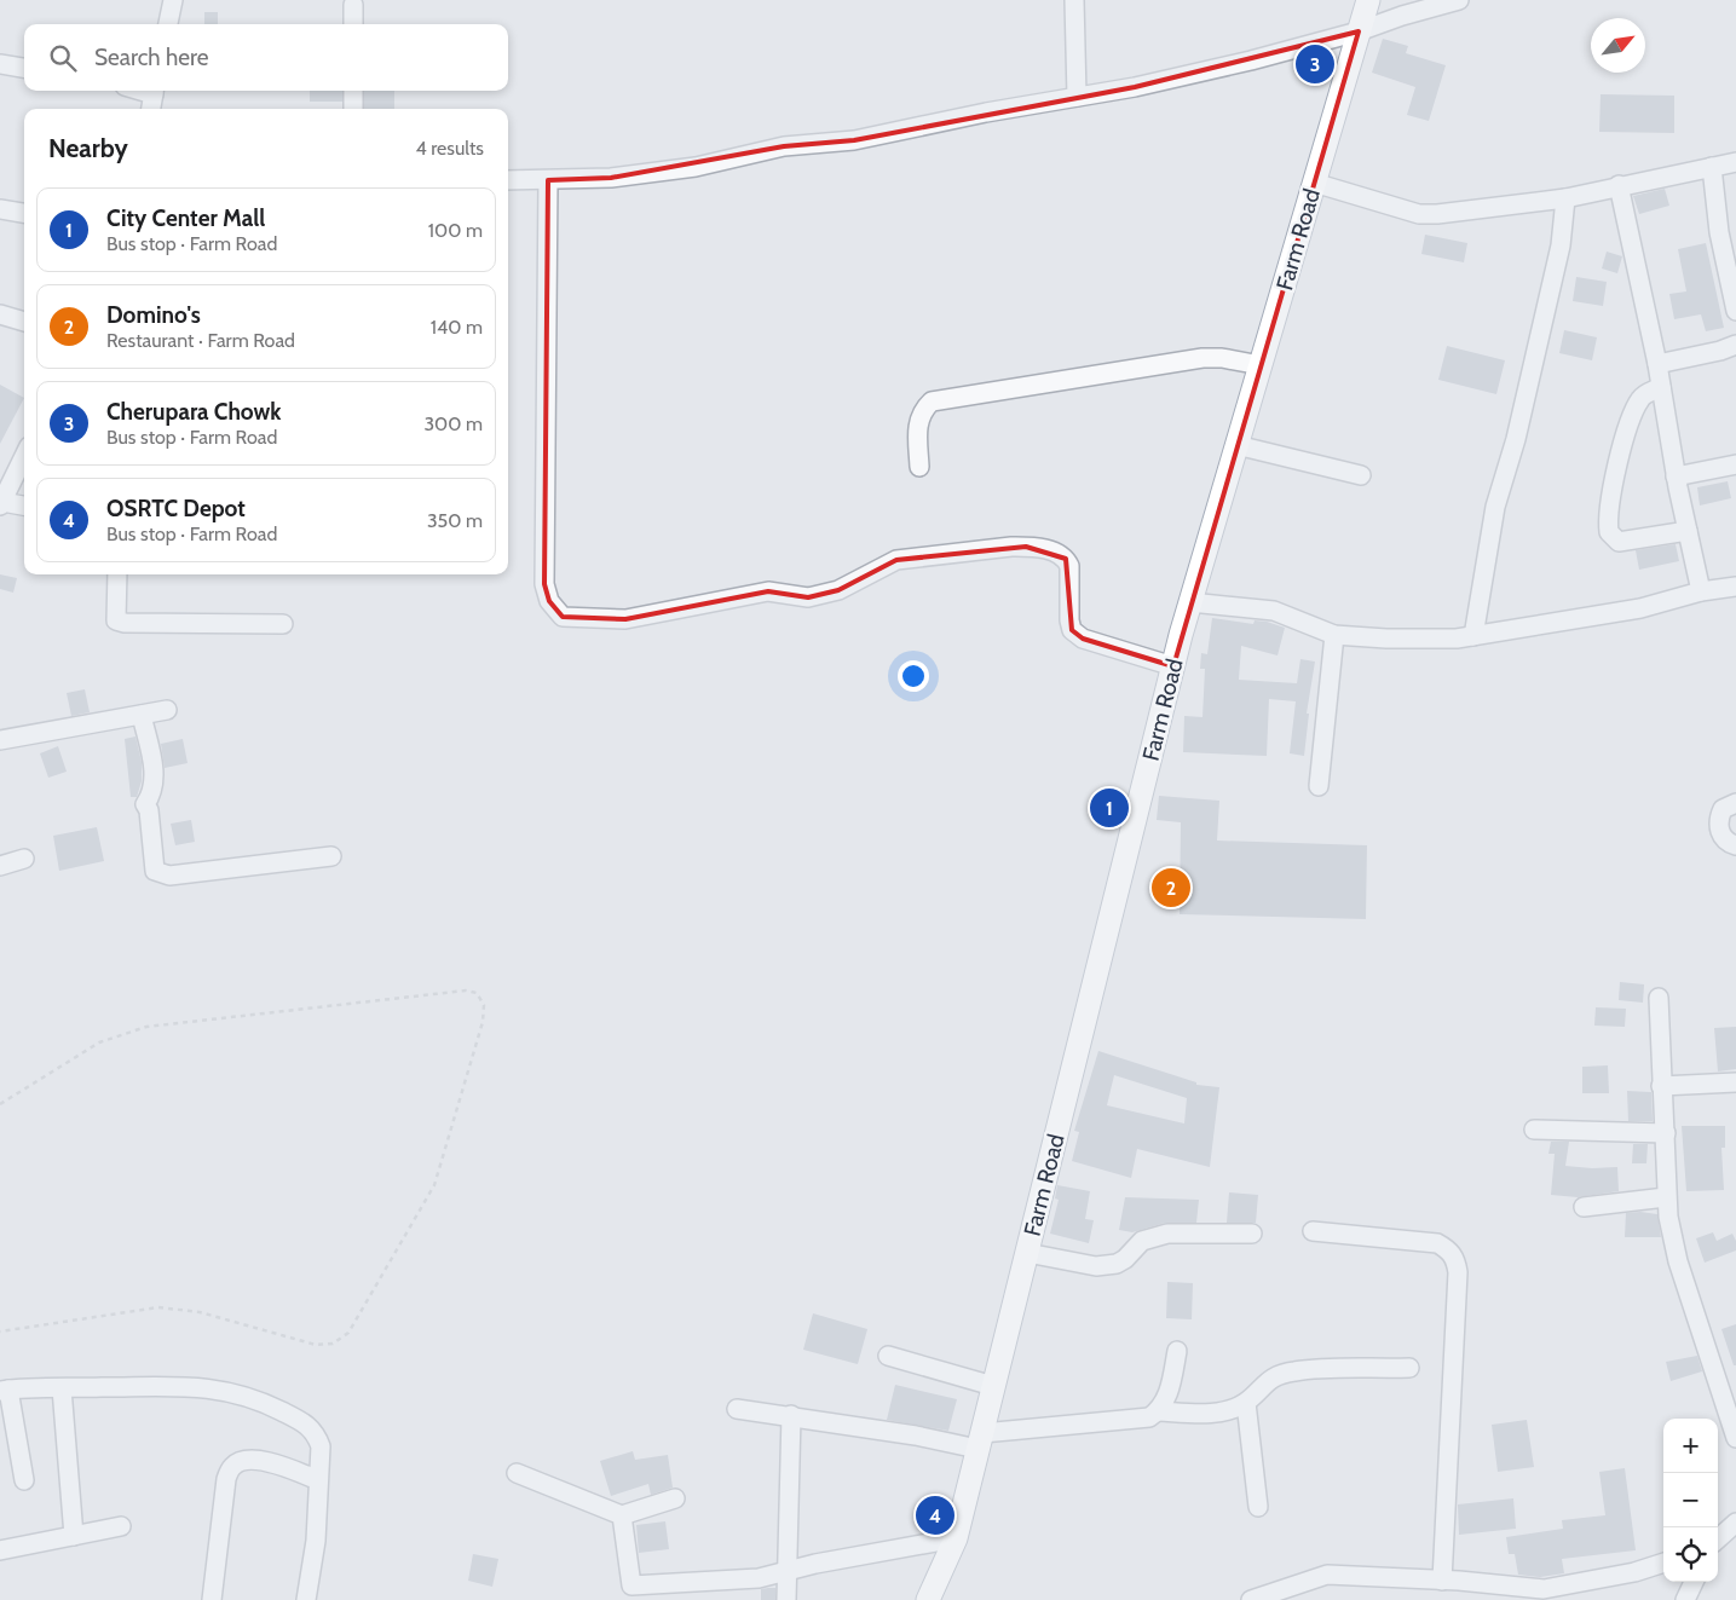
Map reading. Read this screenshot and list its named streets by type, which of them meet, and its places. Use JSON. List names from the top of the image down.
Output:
{
  "streets": {
    "main road": ["Farm Road"]
  },
  "north": "top right",
  "page": {
    "search": "Search here",
    "pins": [
      "3",
      "1",
      "2",
      "4"
    ],
    "heading": ["Nearby", "4 results"],
    "list": [
      {
        "mark": "1",
        "name": "City Center Mall",
        "note": "Bus stop · Farm Road",
        "value": "100 m"
      },
      {
        "mark": "2",
        "name": "Domino's",
        "note": "Restaurant · Farm Road",
        "value": "140 m"
      },
      {
        "mark": "3",
        "name": "Cherupara Chowk",
        "note": "Bus stop · Farm Road",
        "value": "300 m"
      },
      {
        "mark": "4",
        "name": "OSRTC Depot",
        "note": "Bus stop · Farm Road",
        "value": "350 m"
      }
    ],
    "map_buttons": ["+", "−"]
  }
}
